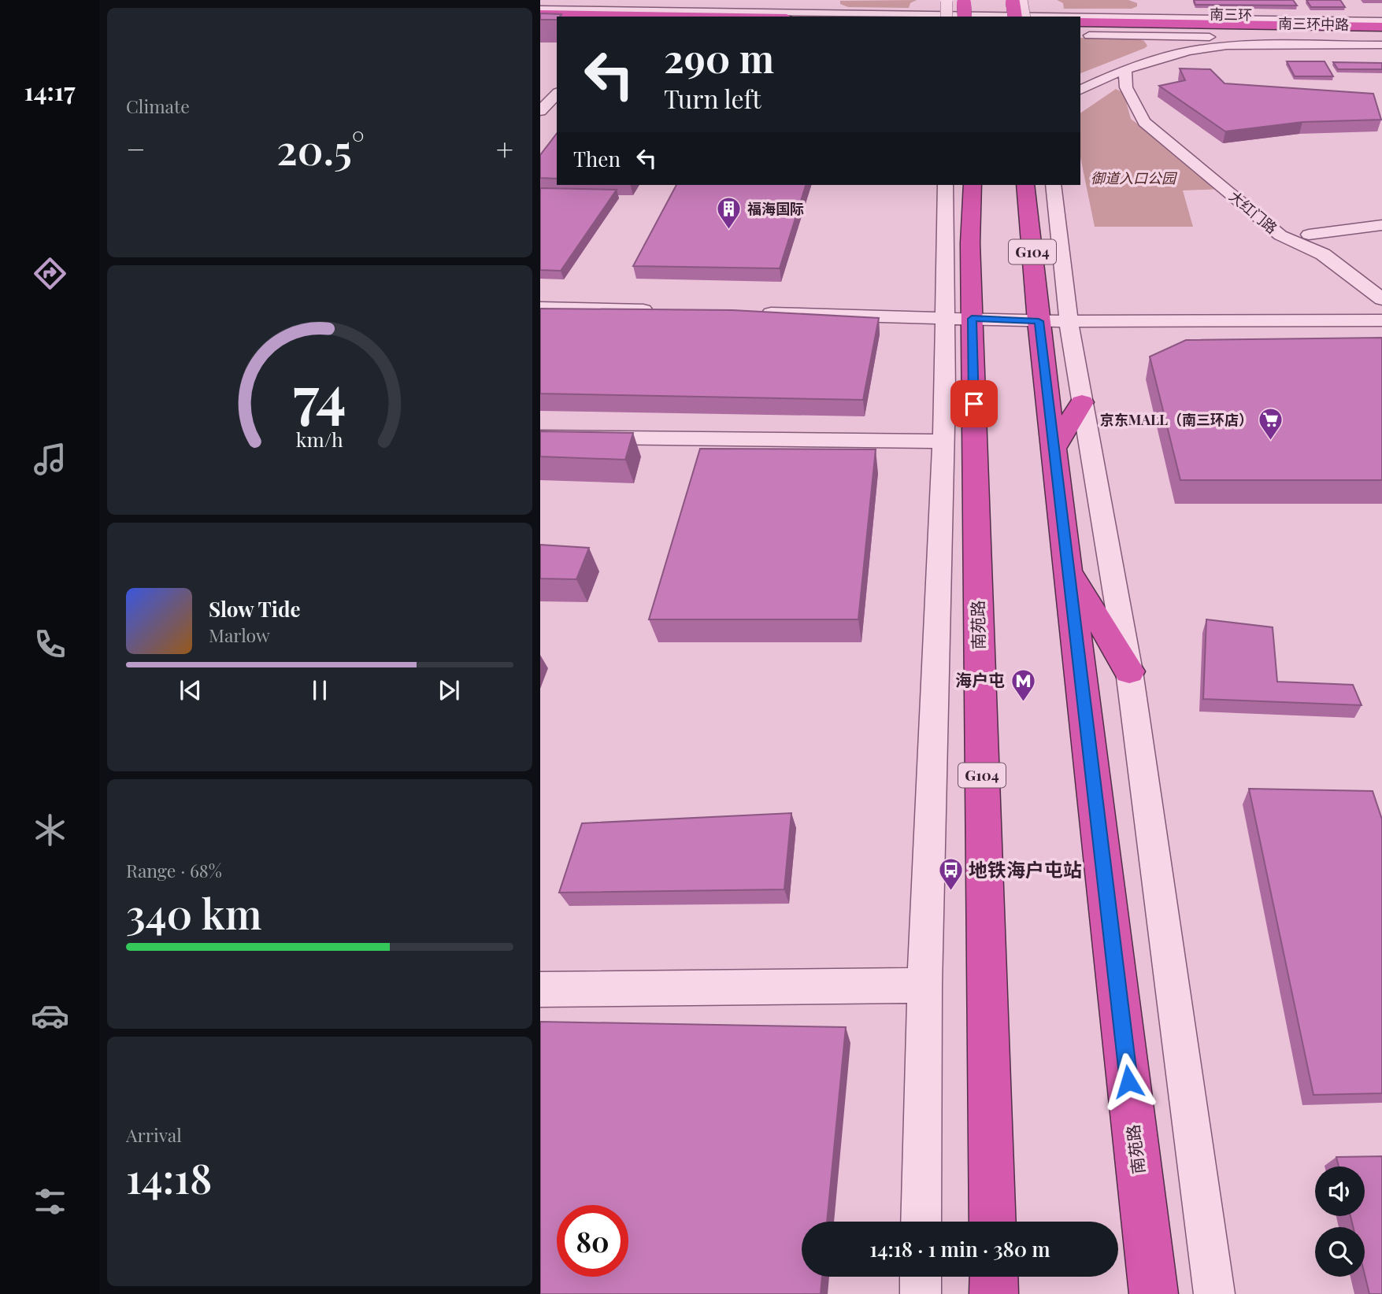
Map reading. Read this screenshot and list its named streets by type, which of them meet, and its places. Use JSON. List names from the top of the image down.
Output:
{
  "streets": {
    "highway": ["南三环", "G104", "南苑路"],
    "street": ["南三环中路", "大红门路"]
  },
  "parks": ["御道入口公园"],
  "places": {
    "building": ["福海国际"],
    "supermarket": ["京东MALL（南三环店）"],
    "metro station": ["海户屯"],
    "bus stop": ["地铁海户屯站"]
  },
  "page": {
    "tabs": "14:17",
    "tile": [
      "Climate",
      ["Range · 68%", "340 km"],
      ["Arrival", "14:18"]
    ],
    "turn": ["290 m", "Turn left"],
    "heat": ["−", "20.5°", "+"],
    "then": "Then",
    "song": ["Slow Tide", "Marlow"],
    "limit": "80",
    "trip": "14:18 · 1 min · 380 m",
    "gauge": ["74", "km/h"]
  }
}
